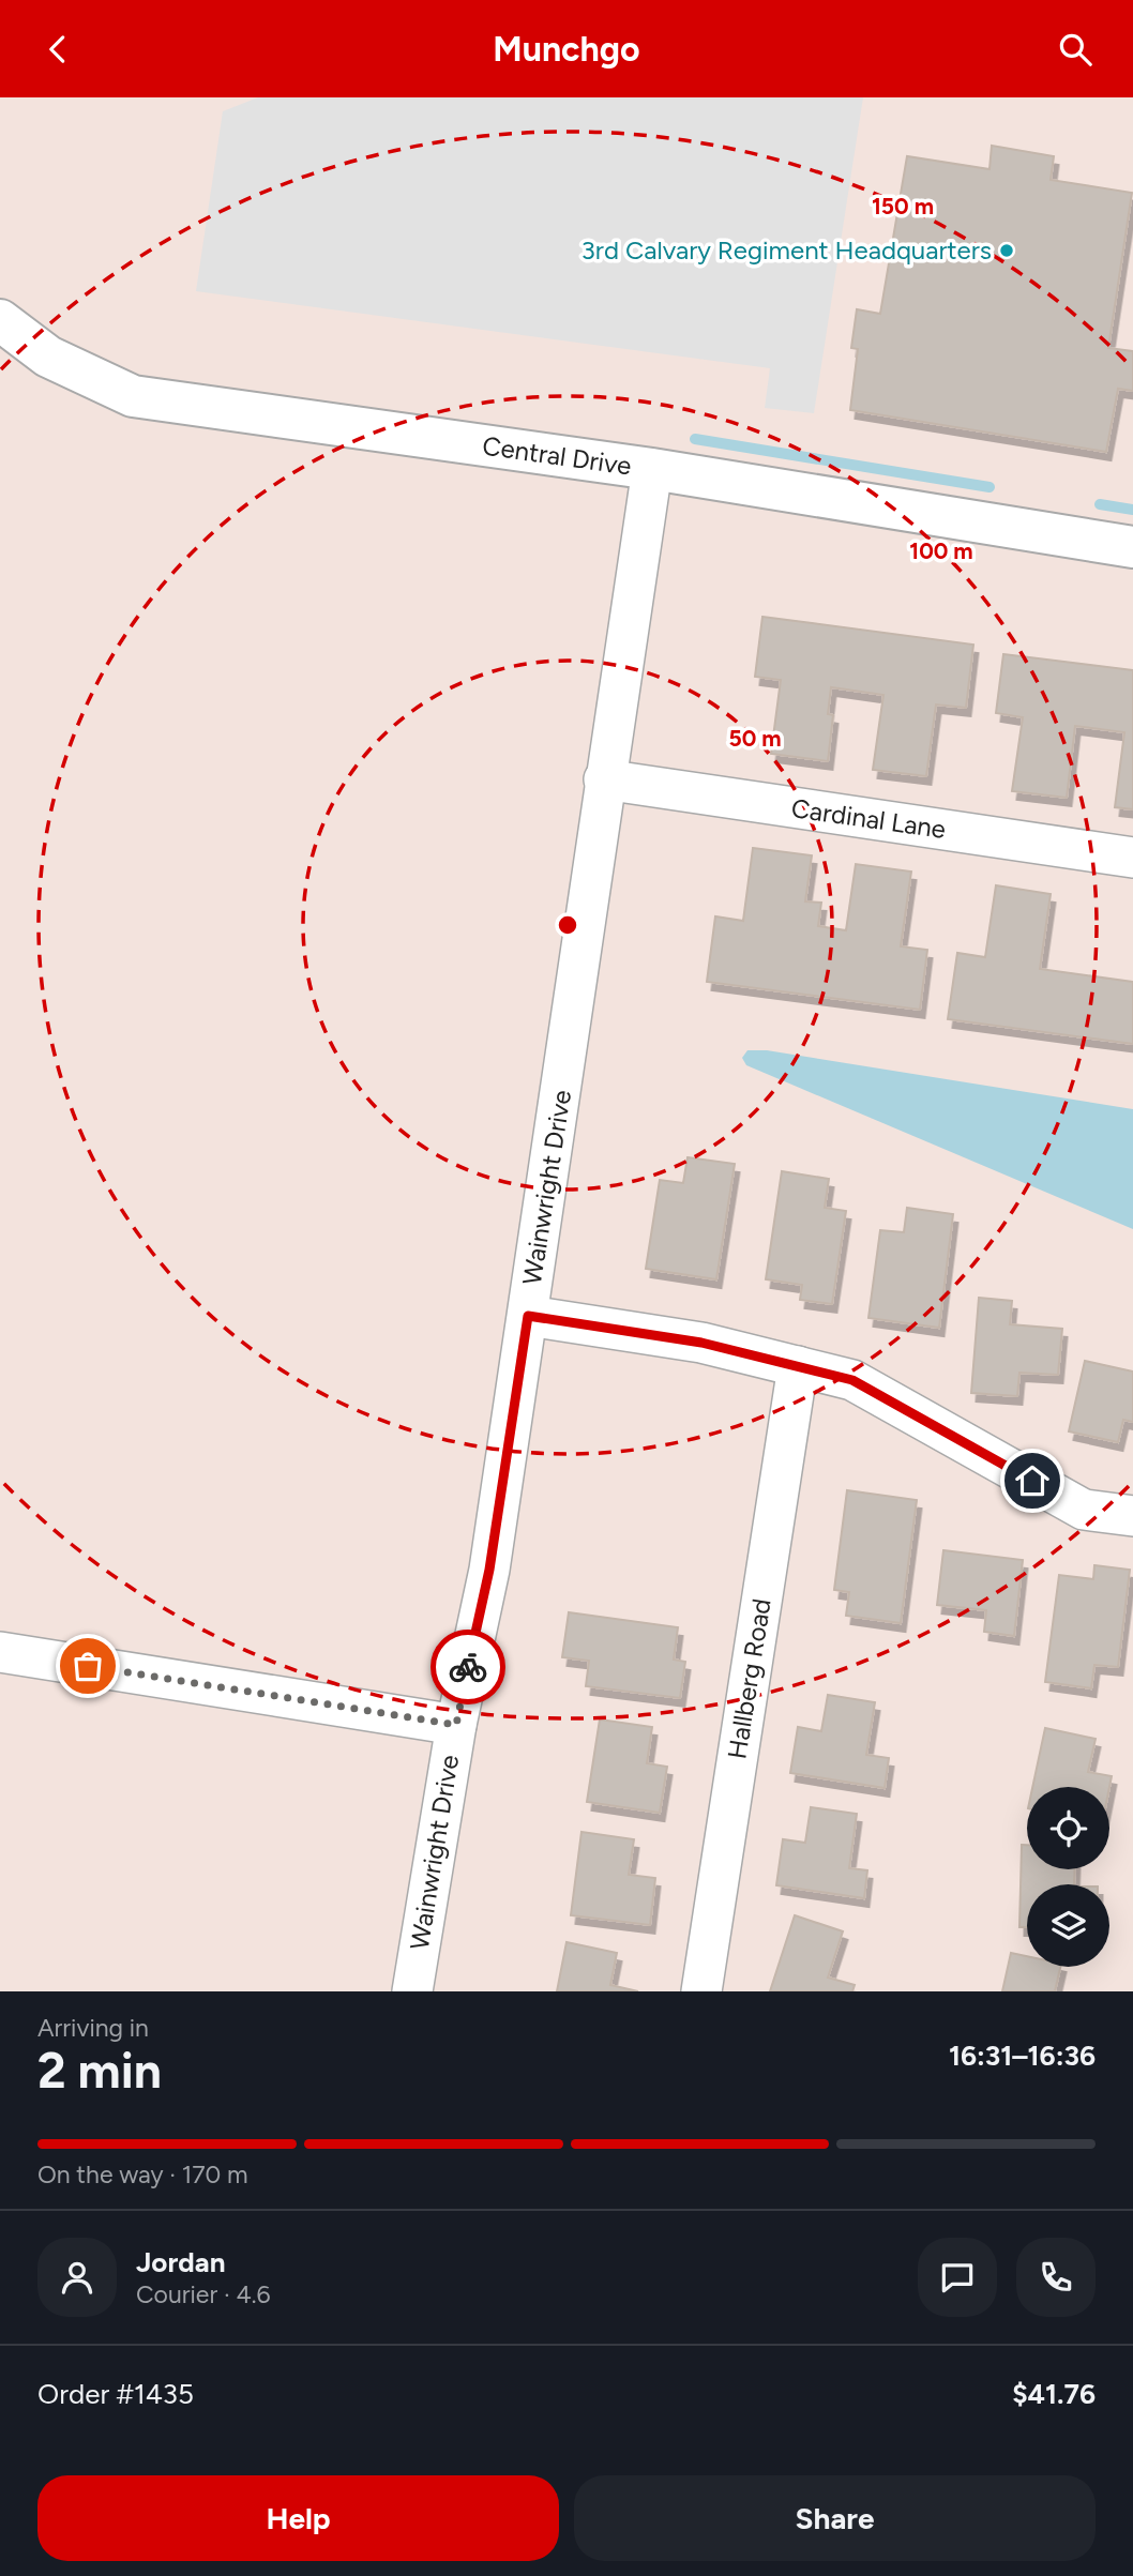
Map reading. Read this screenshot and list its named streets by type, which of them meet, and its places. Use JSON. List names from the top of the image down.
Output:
{
  "streets": {
    "street": [
      "Central Drive",
      "Cardinal Lane",
      "Wainwright Drive",
      "Hallberg Road"
    ]
  },
  "crossings": [
    ["Central Drive", "Wainwright Drive"],
    ["Cardinal Lane", "Wainwright Drive"]
  ],
  "places": ["3rd Calvary Regiment Headquarters"],
  "page": {
    "header": "Munchgo",
    "heading": ["2 min", "Arriving in", "16:31–16:36"],
    "panel": [
      "Jordan",
      "Courier · 4.6",
      "Order #1435",
      "$41.76"
    ],
    "bar": "On the way · 170 m",
    "buttons": ["Help", "Share"]
  },
  "rings": ["150 m", "100 m", "50 m"]
}
